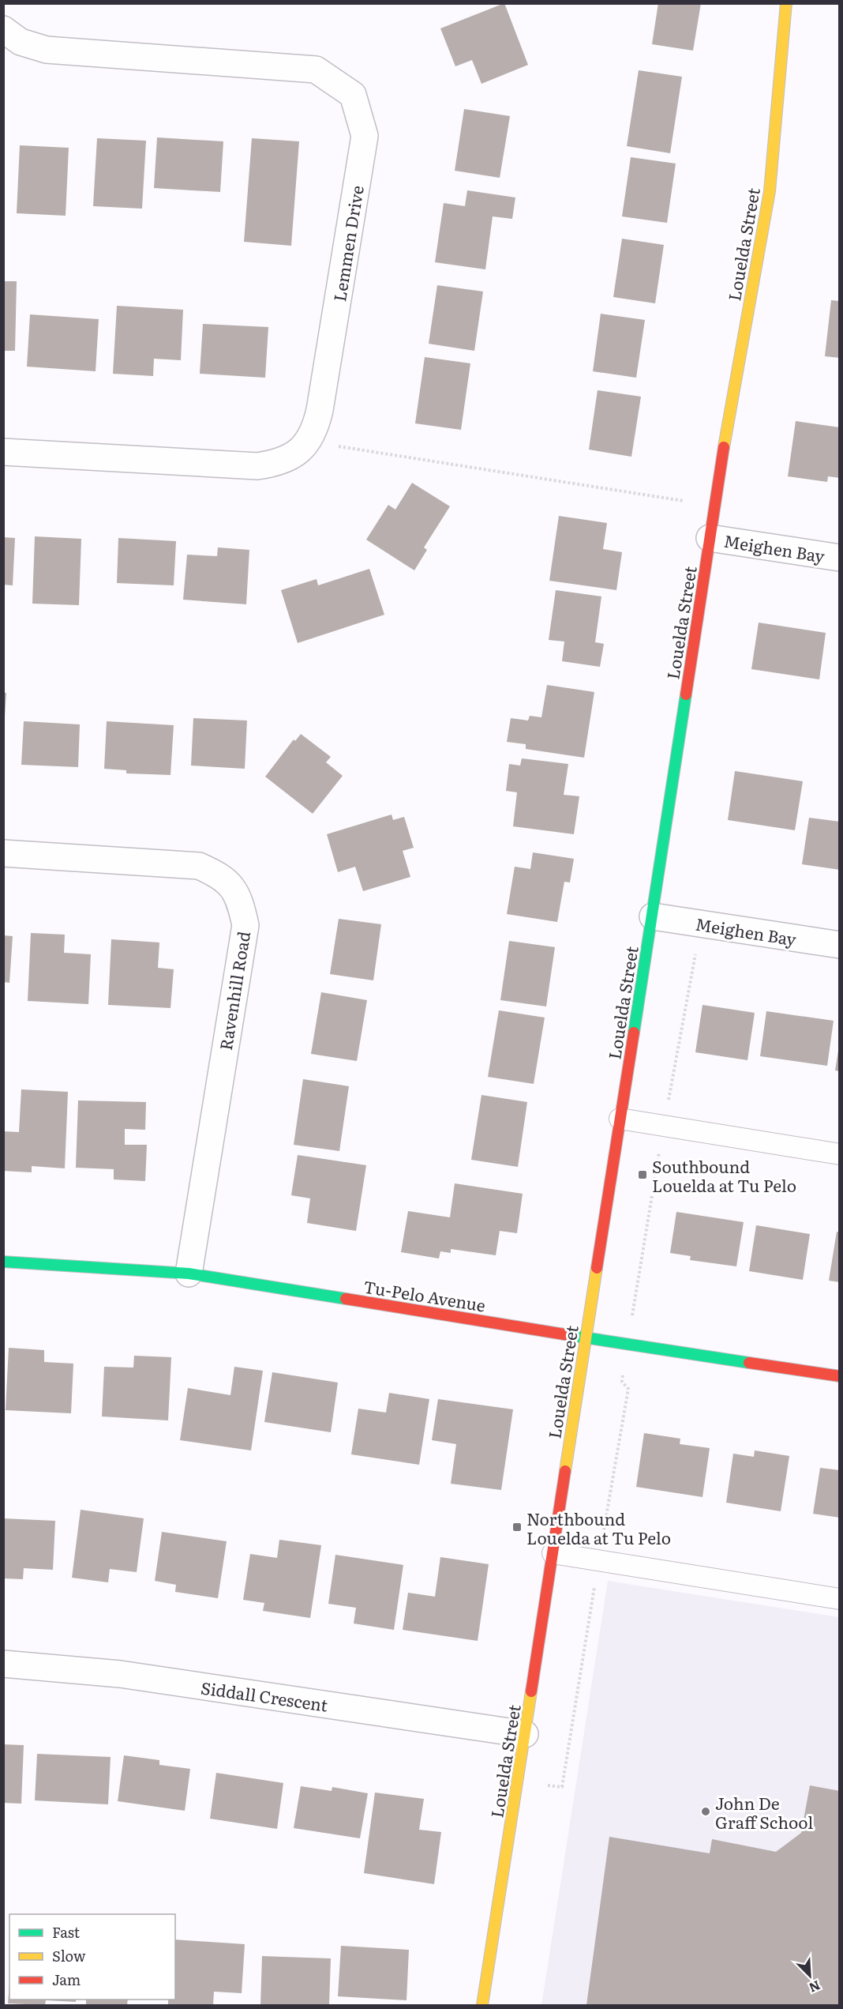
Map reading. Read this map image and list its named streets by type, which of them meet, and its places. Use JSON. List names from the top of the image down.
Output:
{
  "streets": {
    "street": [
      "Lemmen Drive",
      "Louelda Street",
      "Meighen Bay",
      "Ravenhill Road",
      "Tu-Pelo Avenue",
      "Siddall Crescent"
    ]
  },
  "crossings": [
    ["Louelda Street", "Meighen Bay"],
    ["Louelda Street", "Tu-Pelo Avenue"],
    ["Louelda Street", "Siddall Crescent"],
    ["Ravenhill Road", "Tu-Pelo Avenue"]
  ],
  "places": {
    "transit": ["Southbound Louelda at Tu Pelo", "Northbound Louelda at Tu Pelo"],
    "other": ["John De Graff School"]
  },
  "legend": ["Fast", "Slow", "Jam"],
  "north": "bottom right"
}
